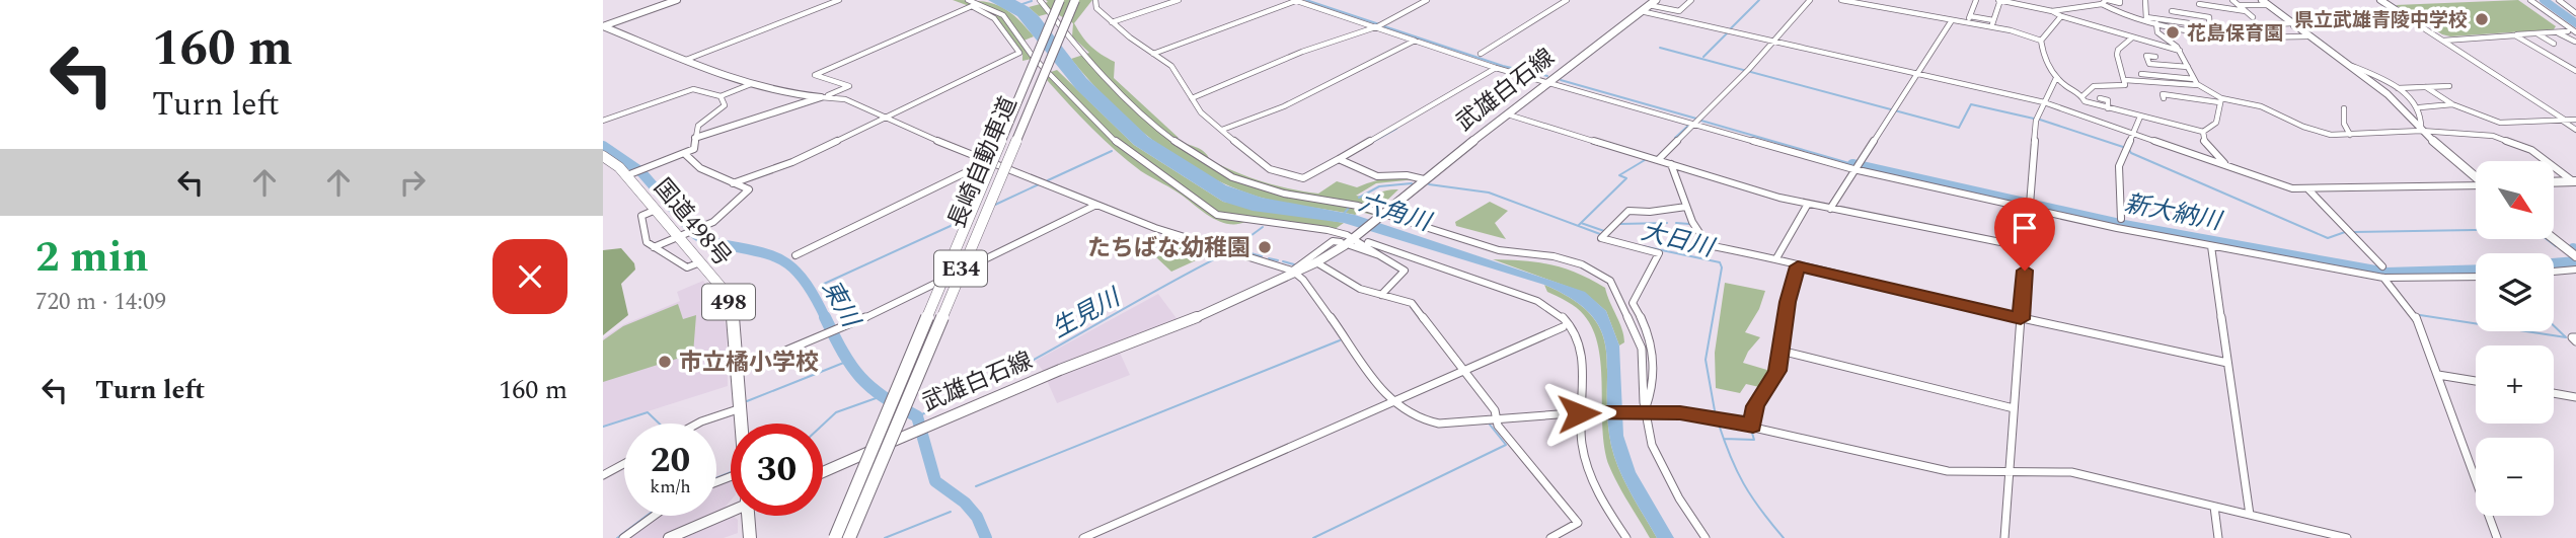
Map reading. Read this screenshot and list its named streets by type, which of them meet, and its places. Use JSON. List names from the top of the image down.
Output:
{
  "streets": {
    "highway": [
      "長崎自動車道",
      "国道498号",
      "E34",
      "498"
    ],
    "main road": ["武雄白石線"]
  },
  "water": [
    "六角川",
    "新大納川",
    "大日川",
    "東川",
    "生見川"
  ],
  "places": [
    "県立武雄青陵中学校",
    "花島保育園",
    "たちばな幼稚園",
    "市立橘小学校"
  ],
  "north": "bottom right",
  "page": {
    "turn": ["160 m", "Turn left"],
    "map_buttons": ["+", "−"],
    "heading": ["2 min", "720 m · 14:09"],
    "list": [
      {
        "name": "Turn left",
        "value": "160 m"
      }
    ],
    "speed": "20 km/h",
    "limit": "30"
  }
}
